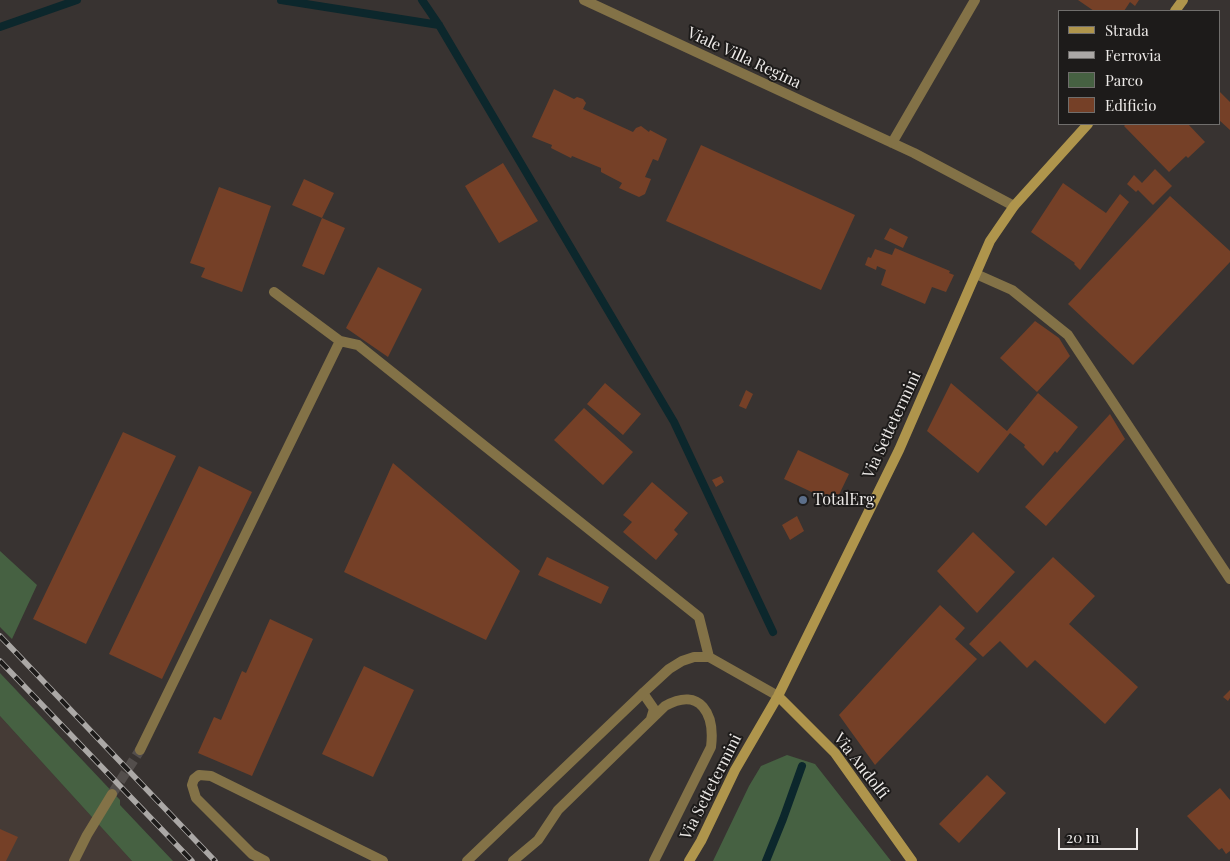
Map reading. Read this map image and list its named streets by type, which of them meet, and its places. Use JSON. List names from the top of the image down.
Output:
{
  "streets": {
    "main road": ["Via Settetermini", "Via Andolfi"],
    "street": ["Viale Villa Regina"]
  },
  "crossings": [
    ["Viale Villa Regina", "Via Settetermini"],
    ["Via Settetermini", "Via Andolfi"]
  ],
  "places": ["TotalErg"],
  "legend": [
    "Strada",
    "Ferrovia",
    "Parco",
    "Edificio"
  ],
  "scale_bar": "20 m"
}
